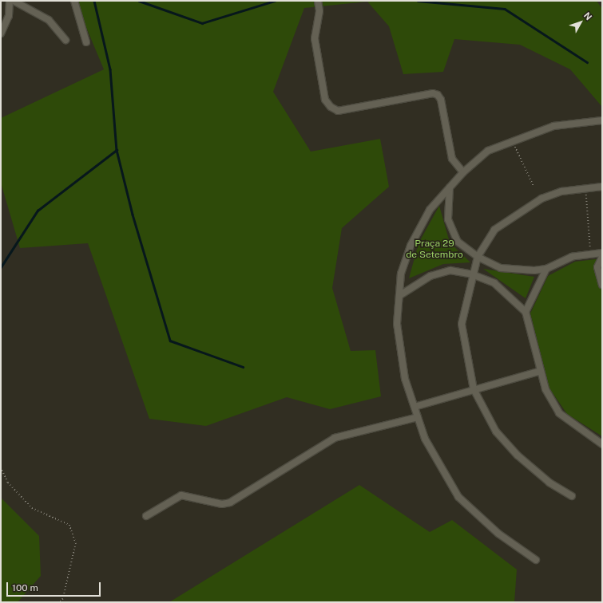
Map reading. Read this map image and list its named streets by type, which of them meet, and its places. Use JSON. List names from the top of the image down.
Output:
{
  "parks": ["Praça 29 de Setembro"],
  "scale_bar": "100 m",
  "north": "top right"
}
